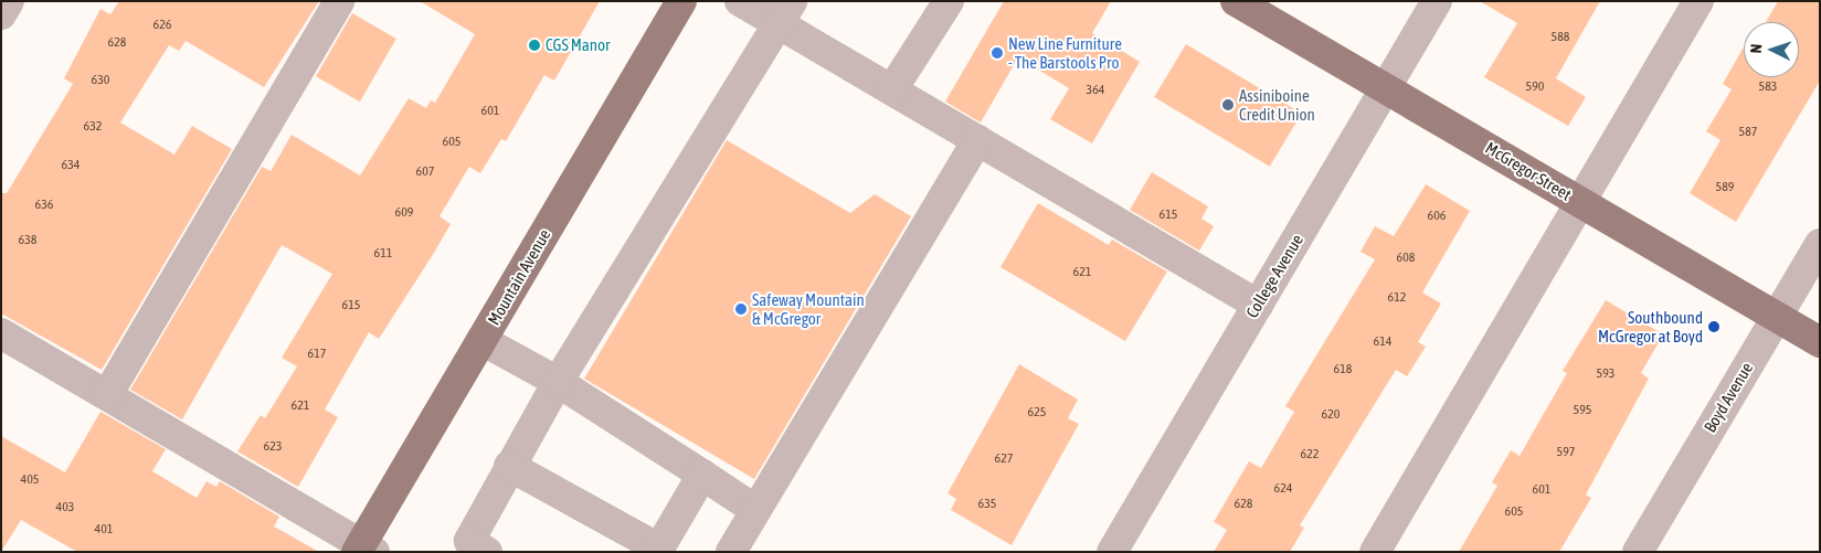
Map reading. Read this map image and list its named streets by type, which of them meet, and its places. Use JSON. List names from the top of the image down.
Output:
{
  "streets": {
    "main road": ["McGregor Street", "Mountain Avenue"],
    "street": ["College Avenue", "Boyd Avenue"]
  },
  "crossings": [
    ["McGregor Street", "College Avenue"],
    ["McGregor Street", "Boyd Avenue"]
  ],
  "places": [
    "CGS Manor",
    "New Line Furniture - The Barstools Pro",
    "Assiniboine Credit Union",
    "Safeway Mountain & McGregor",
    "Southbound McGregor at Boyd"
  ],
  "house_numbers": [
    "626",
    "588",
    "628",
    "630",
    "590",
    "583",
    "364",
    "601",
    "632",
    "587",
    "605",
    "634",
    "607",
    "589",
    "636",
    "609",
    "615",
    "606",
    "638",
    "611",
    "608",
    "621",
    "612",
    "615",
    "614",
    "617",
    "618",
    "593",
    "621",
    "595",
    "625",
    "620",
    "623",
    "597",
    "622",
    "627",
    "405",
    "624",
    "601",
    "635",
    "628",
    "403",
    "605",
    "401"
  ],
  "north": "left"
}
